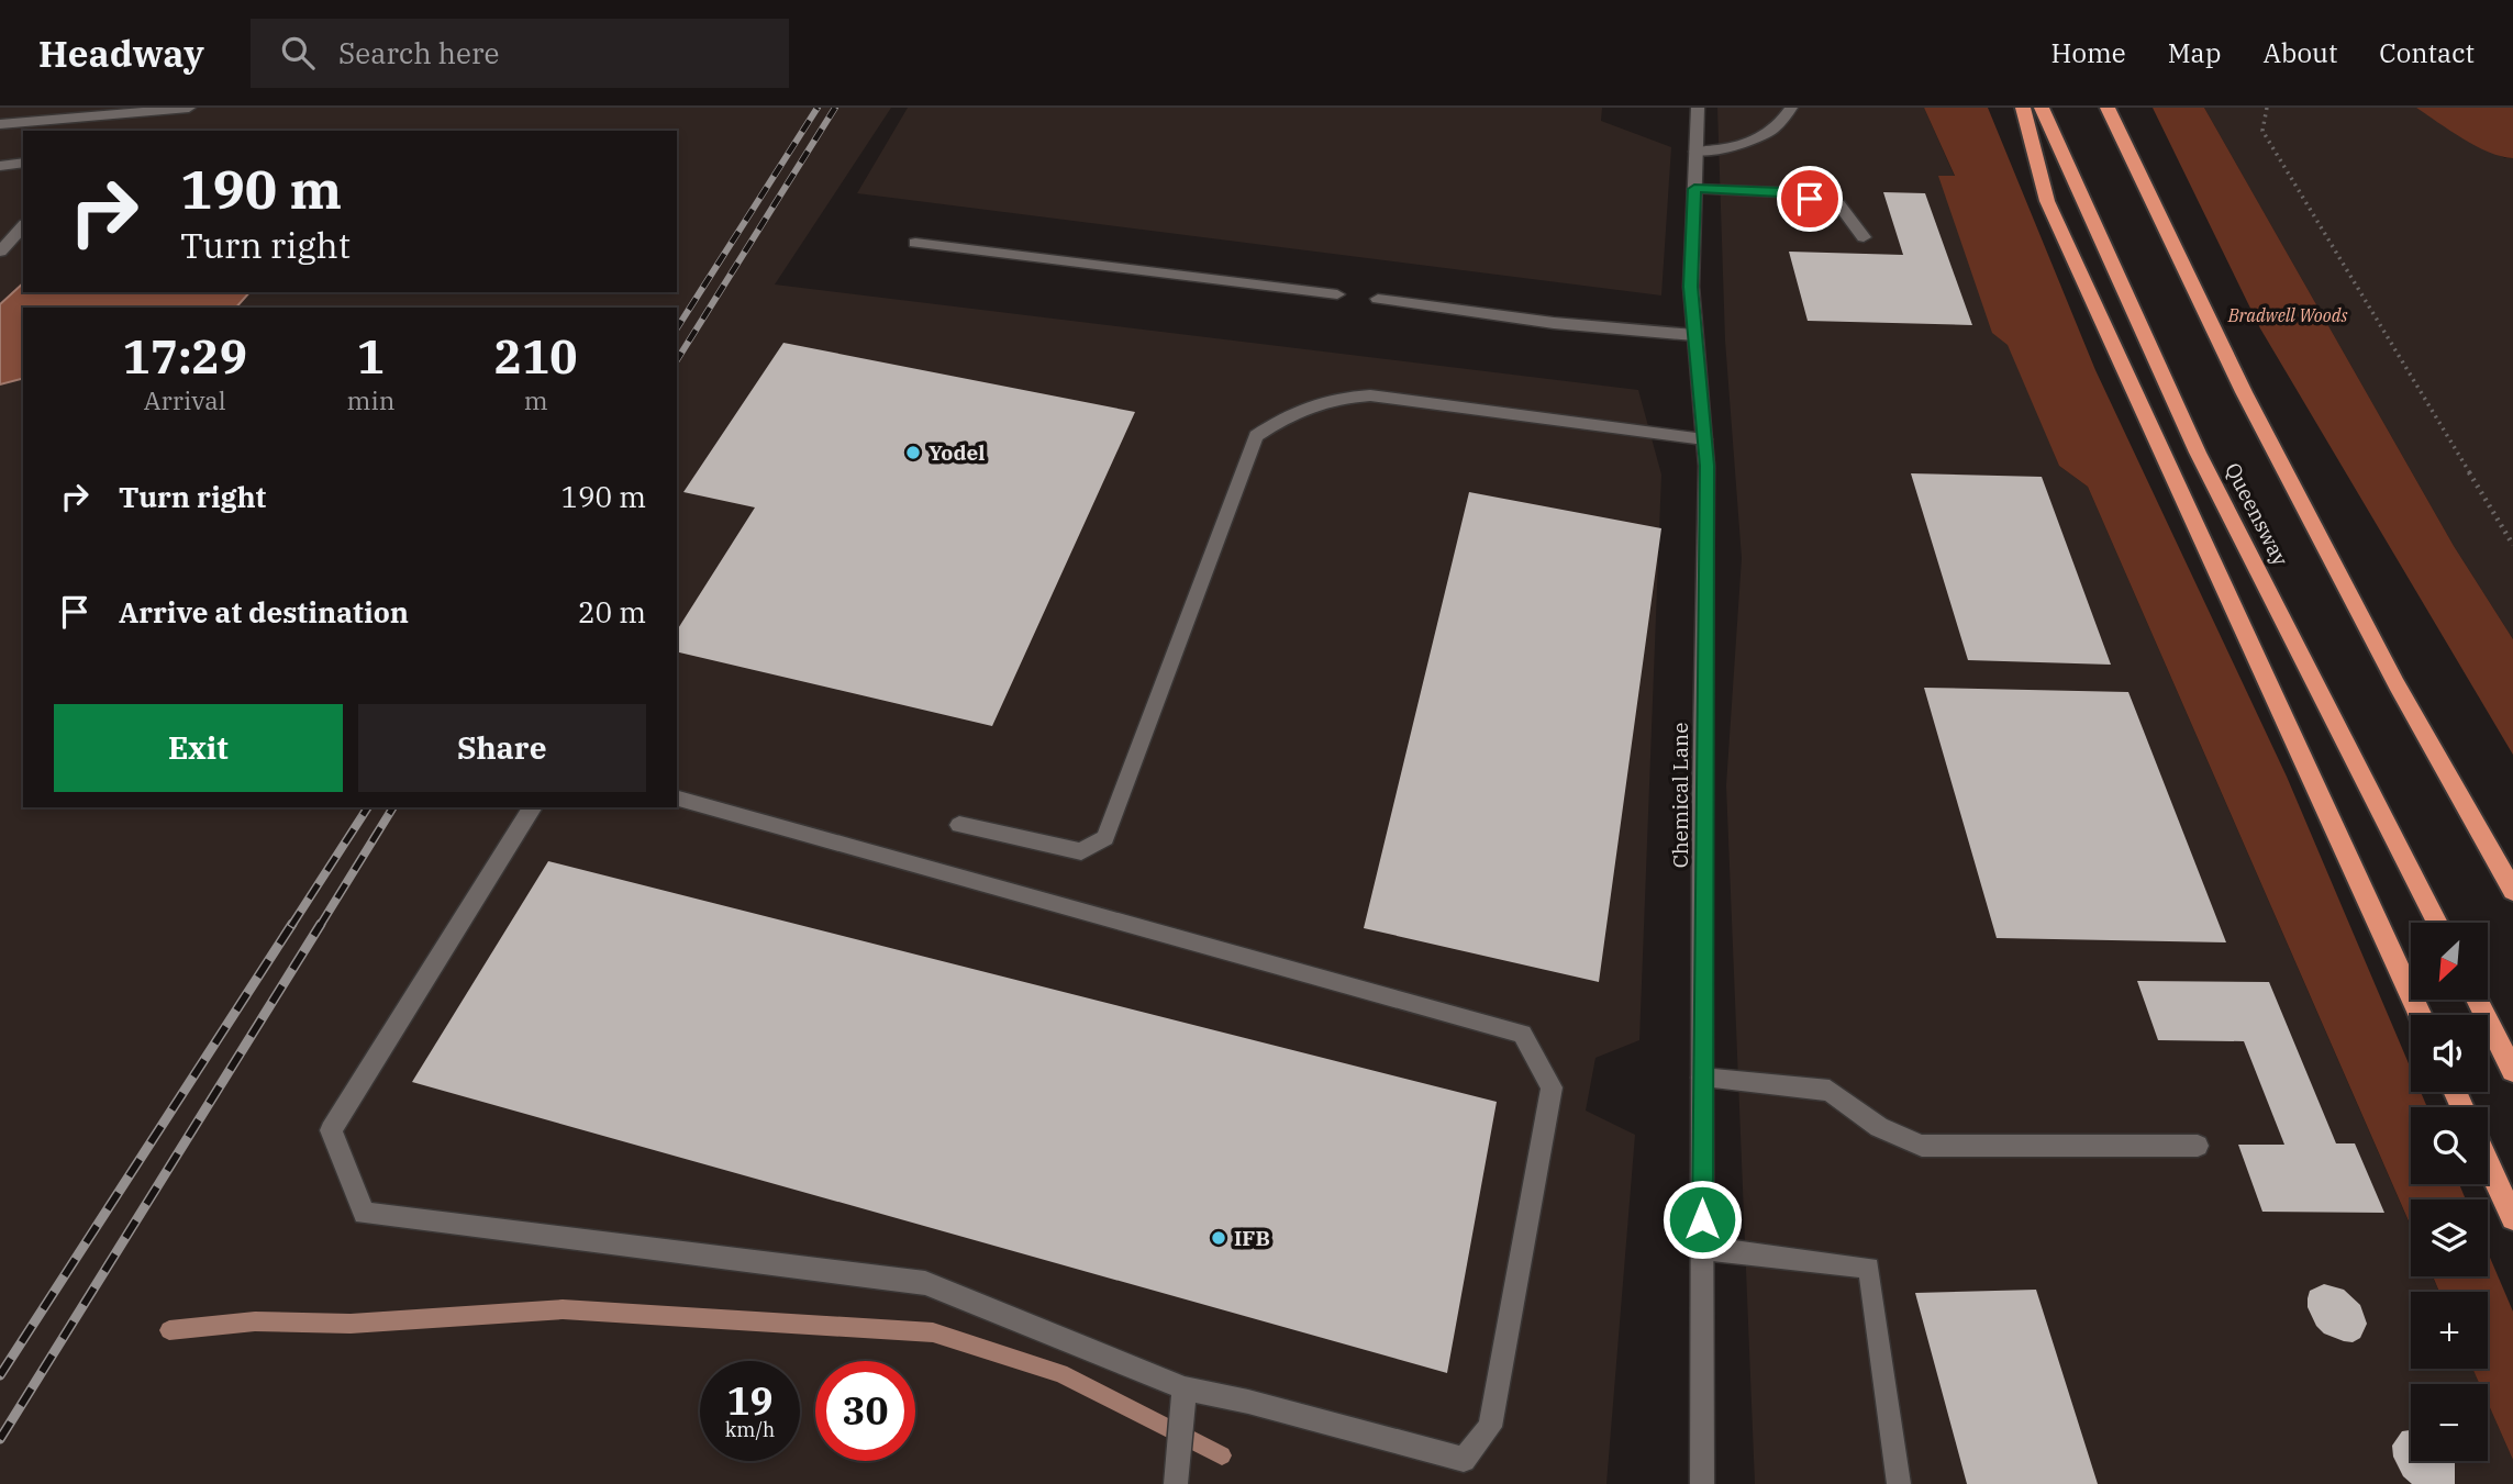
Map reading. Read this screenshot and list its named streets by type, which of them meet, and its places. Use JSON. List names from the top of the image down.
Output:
{
  "streets": {
    "highway": ["Queensway"],
    "street": ["Chemical Lane"]
  },
  "parks": ["Bradwell Woods"],
  "places": ["Yodel", "IFB"],
  "north": "bottom left",
  "page": {
    "header": "Headway",
    "search": "Search here",
    "nav": [
      "Home",
      "Map",
      "About",
      "Contact"
    ],
    "turn": ["190 m", "Turn right"],
    "eta": [
      "17:29",
      "Arrival",
      "1",
      "min",
      "210",
      "m"
    ],
    "list": [
      {
        "name": "Turn right",
        "value": "190 m"
      },
      {
        "name": "Arrive at destination",
        "value": "20 m"
      }
    ],
    "buttons": ["Exit", "Share"],
    "map_buttons": ["+", "−"],
    "speed": "19 km/h",
    "limit": "30"
  }
}
